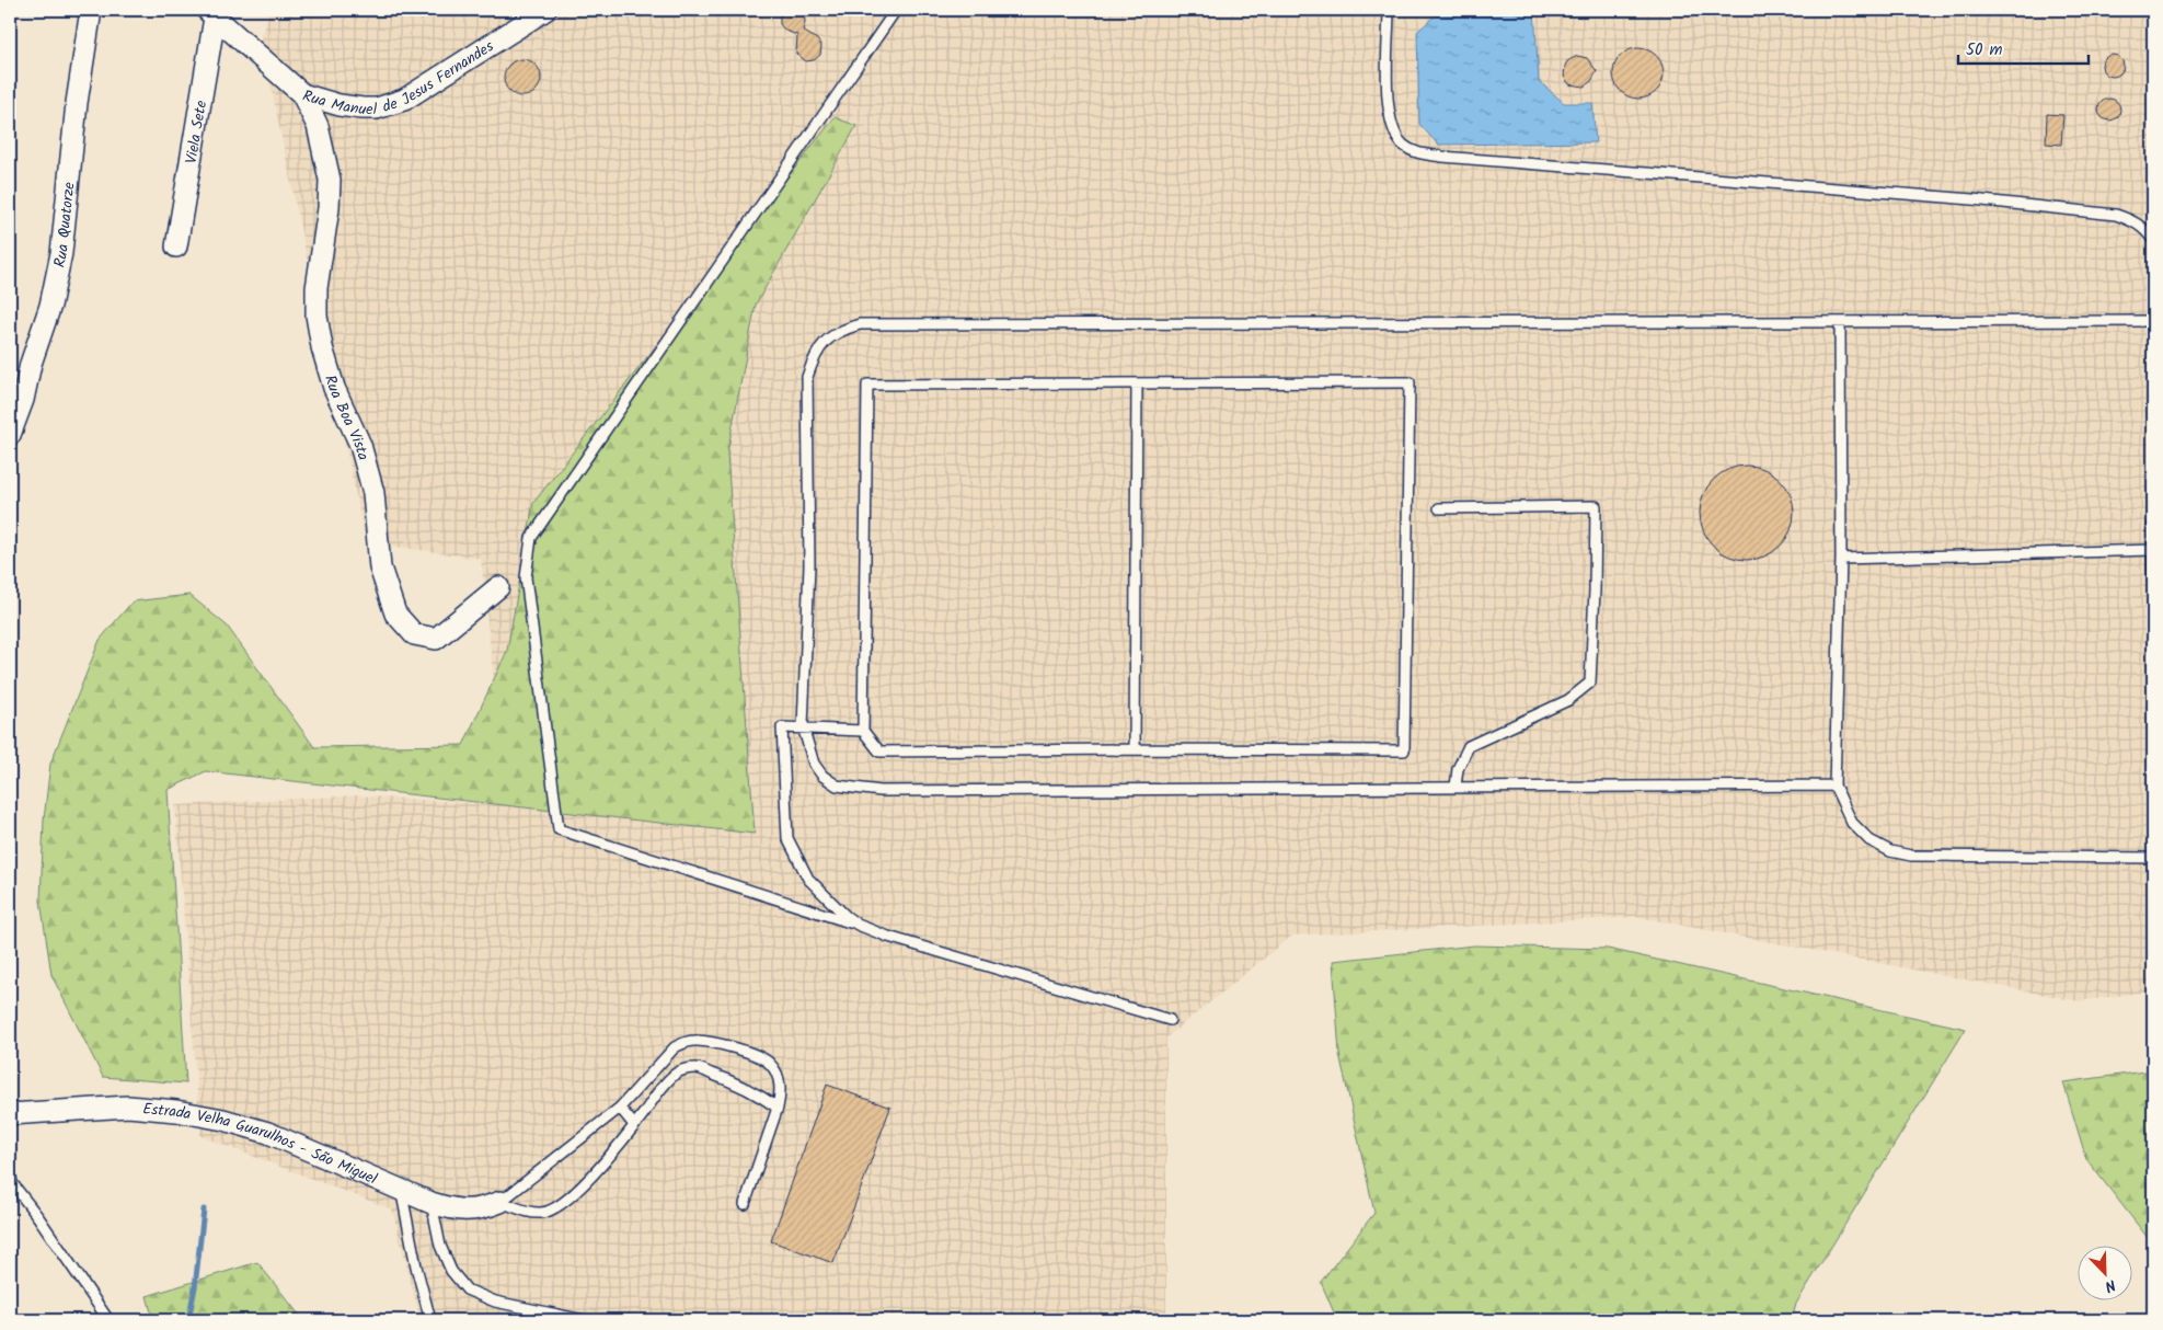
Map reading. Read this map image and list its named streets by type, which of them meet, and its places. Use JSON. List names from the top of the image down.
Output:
{
  "streets": {
    "street": [
      "Rua Manuel de Jesus Fernandes",
      "Viela Sete",
      "Rua Quatorze",
      "Rua Boa Vista",
      "Estrada Velha Guarulhos - São Miguel"
    ]
  },
  "crossings": [
    ["Rua Manuel de Jesus Fernandes", "Viela Sete"],
    ["Rua Manuel de Jesus Fernandes", "Rua Boa Vista"]
  ],
  "scale_bar": "50 m",
  "north": "bottom right"
}
